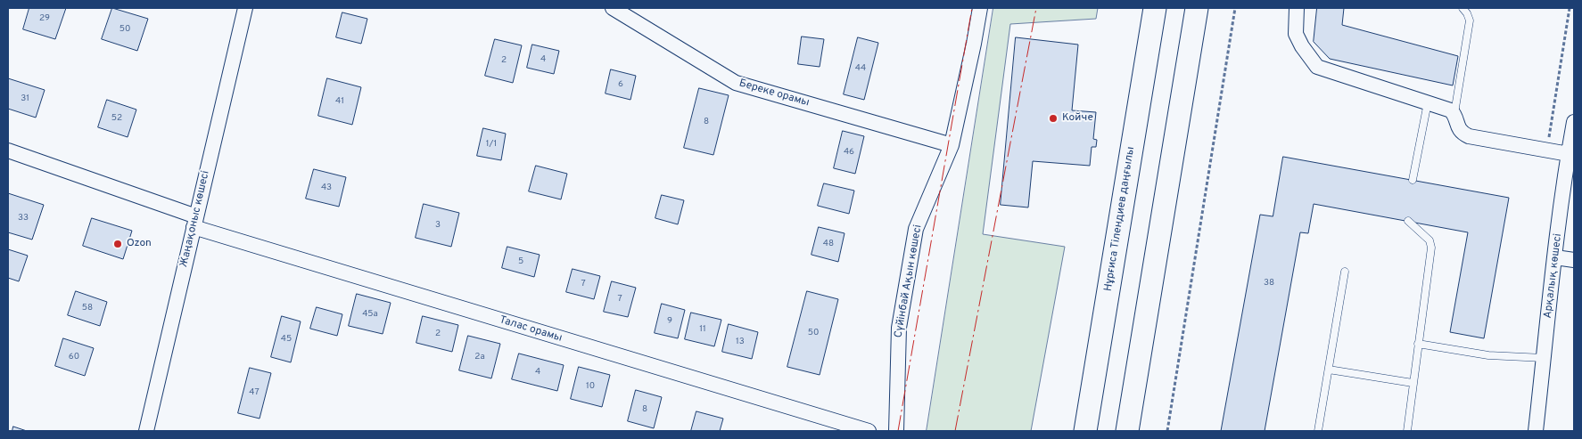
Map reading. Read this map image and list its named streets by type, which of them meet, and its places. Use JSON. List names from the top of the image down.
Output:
{
  "streets": {
    "main road": ["Нұрғиса Тілендиев даңғылы"],
    "street": [
      "Береке орамы",
      "Жаңақоныс көшесі",
      "Арқалық көшесі",
      "Сүйінбай Ақын көшесі",
      "Талас орамы"
    ]
  },
  "crossings": [
    ["Береке орамы", "Сүйінбай Ақын көшесі"],
    ["Жаңақоныс көшесі", "Талас орамы"]
  ],
  "places": ["Койче", "Ozon"],
  "house_numbers": [
    "29",
    "50",
    "4",
    "2",
    "44",
    "6",
    "31",
    "41",
    "52",
    "8",
    "1/1",
    "46",
    "43",
    "33",
    "3",
    "48",
    "5",
    "38",
    "7",
    "7",
    "58",
    "45а",
    "9",
    "11",
    "50",
    "2",
    "45",
    "13",
    "60",
    "2а",
    "4",
    "10",
    "47",
    "8"
  ]
}
